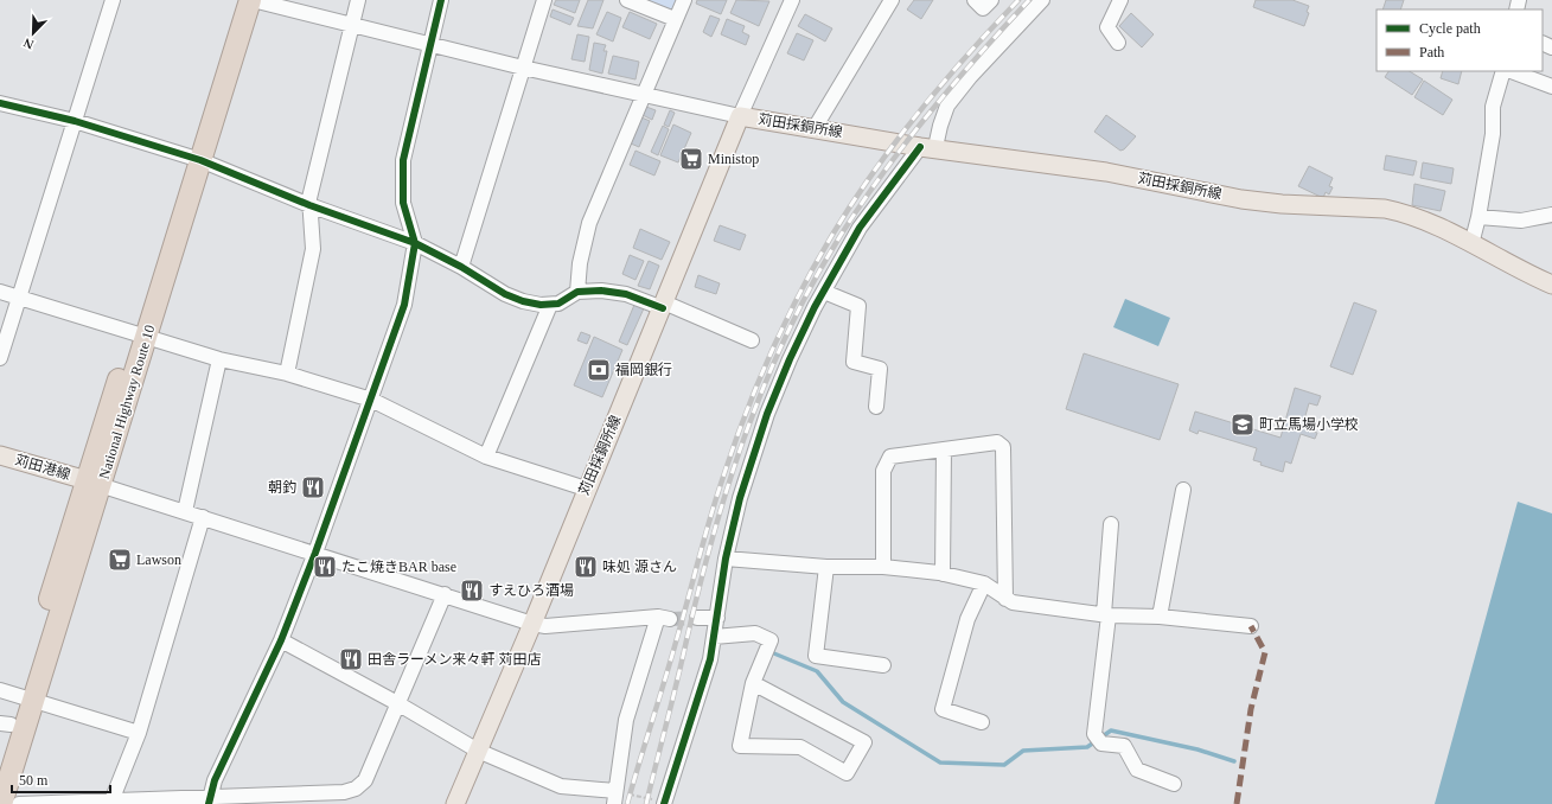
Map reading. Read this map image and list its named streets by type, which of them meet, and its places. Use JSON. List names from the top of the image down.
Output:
{
  "streets": {
    "highway": ["National Highway Route 10"],
    "main road": ["苅田採銅所線", "苅田港線"]
  },
  "crossings": [
    ["National Highway Route 10", "苅田港線"]
  ],
  "places": {
    "supermarket": ["Ministop", "Lawson"],
    "bank": ["福岡銀行"],
    "school or university": ["町立馬場小学校"],
    "restaurant": [
      "朝釣",
      "たこ焼きBAR base",
      "味処 源さん",
      "すえひろ酒場",
      "田舎ラーメン来々軒 苅田店"
    ]
  },
  "legend": ["Cycle path", "Path"],
  "scale_bar": "50 m",
  "north": "bottom left"
}
